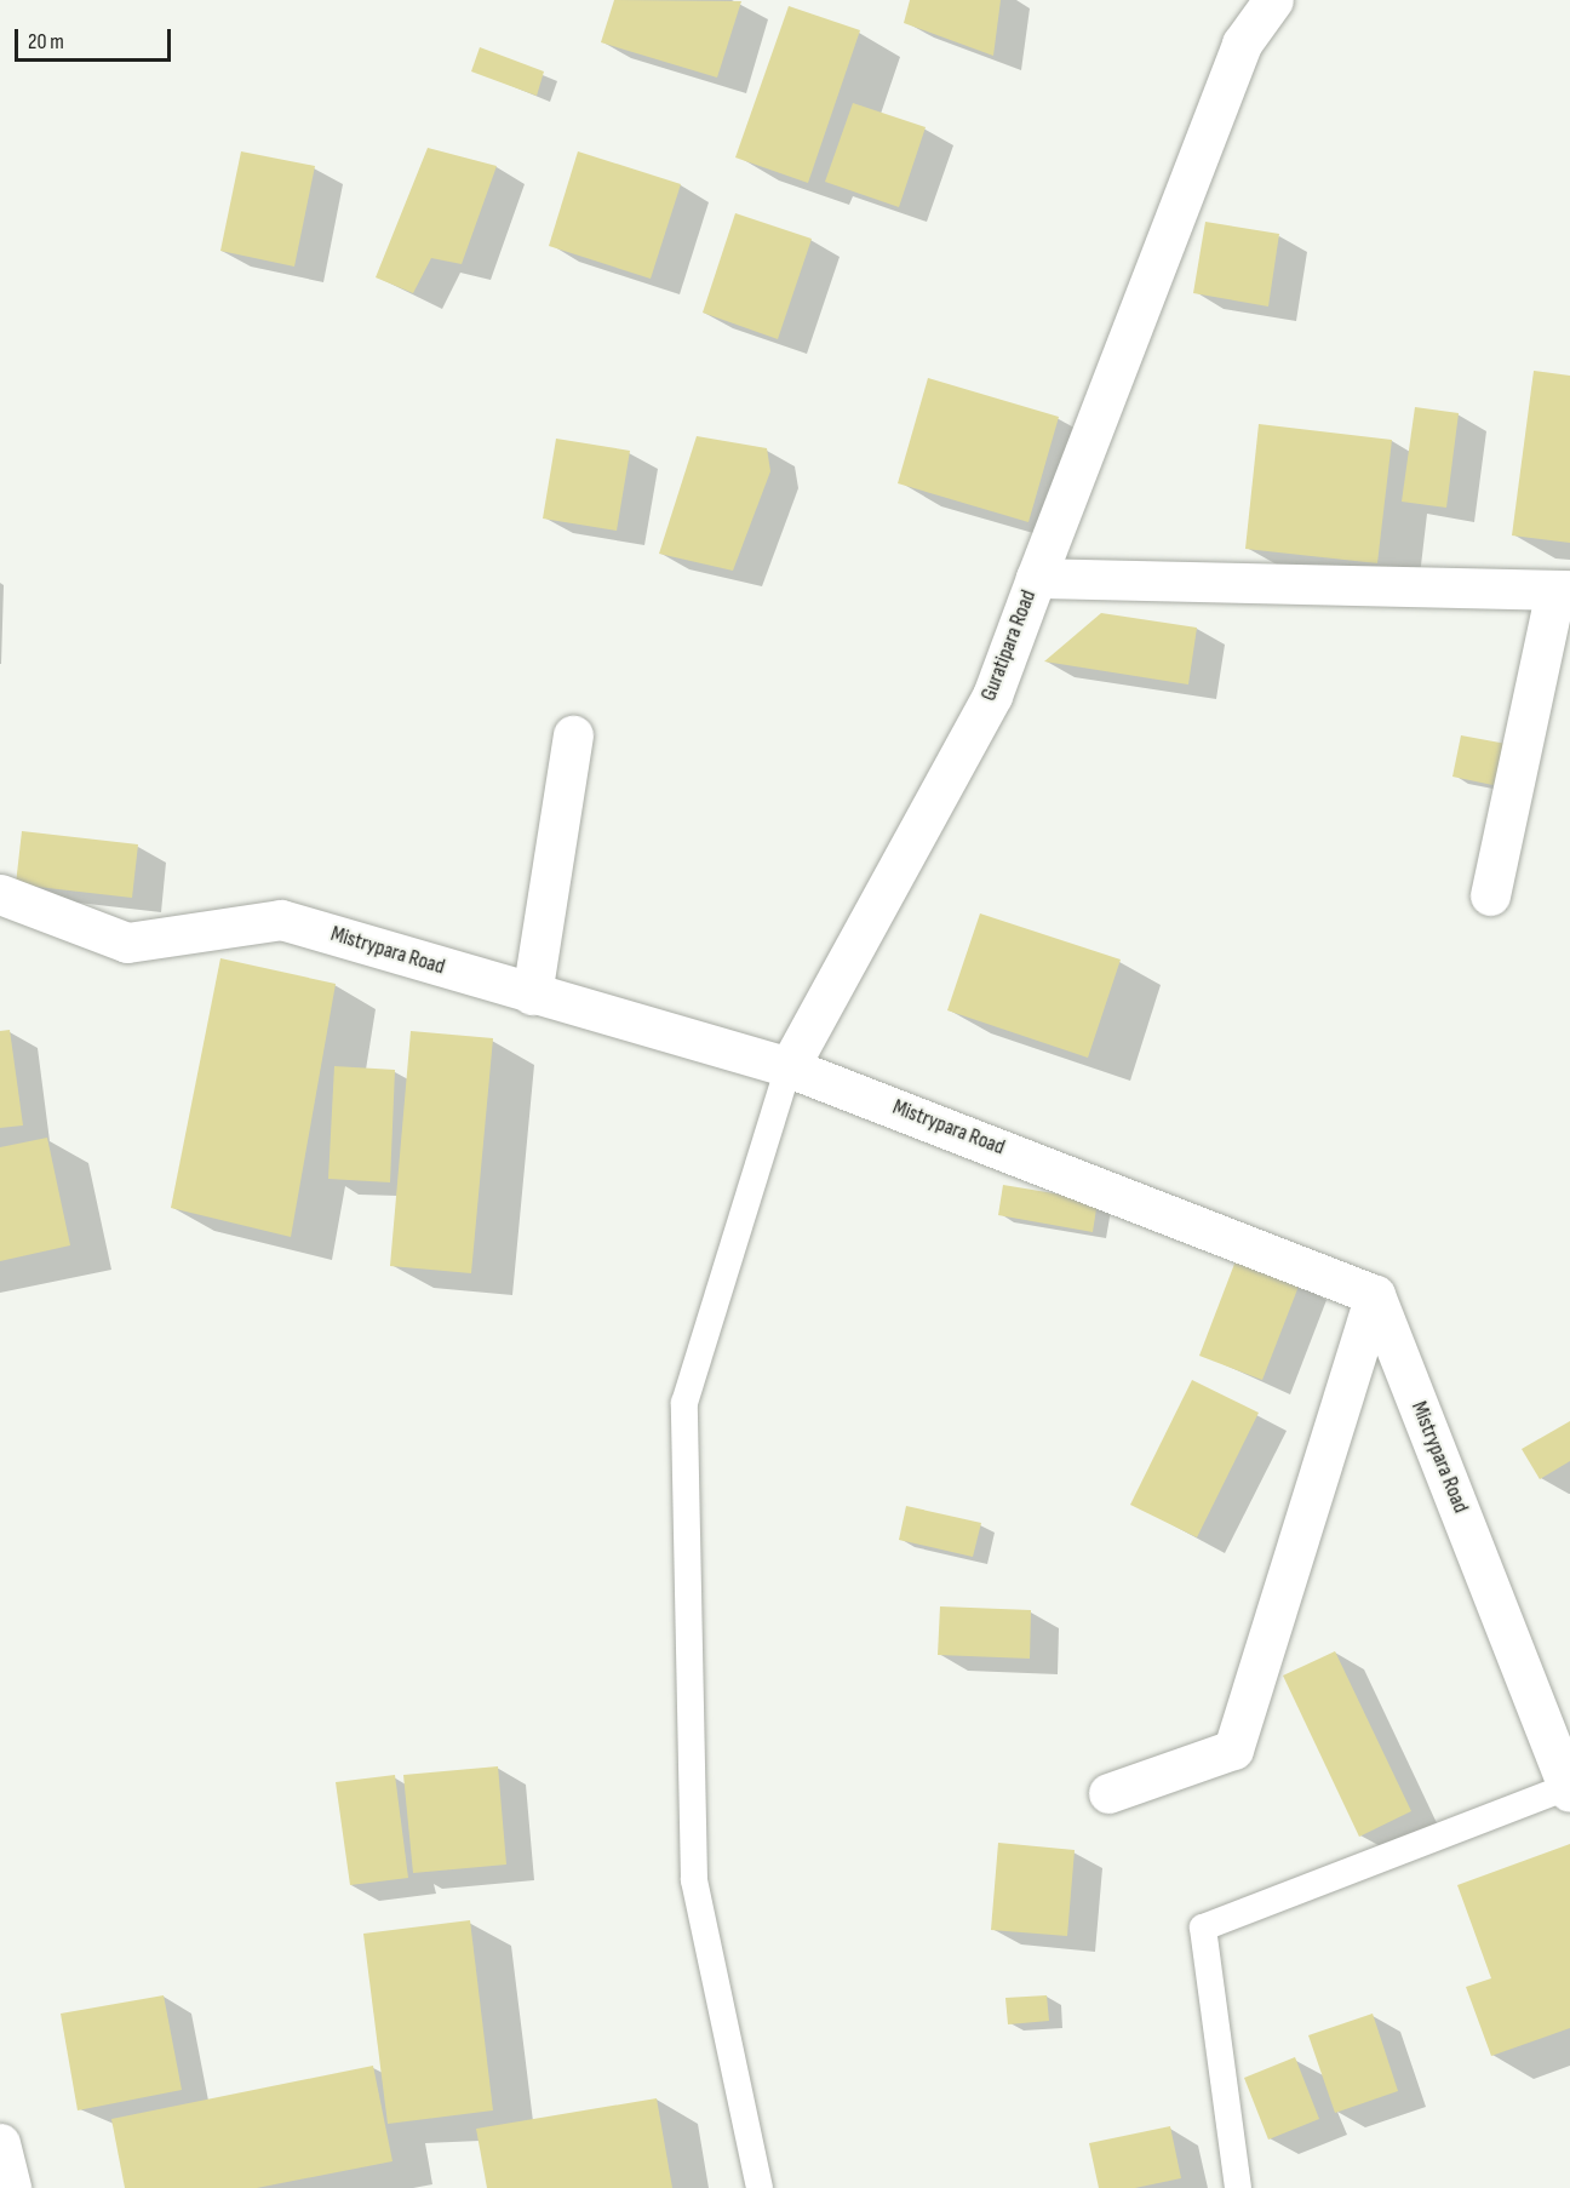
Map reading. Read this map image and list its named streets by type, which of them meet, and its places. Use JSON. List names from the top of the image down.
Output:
{
  "streets": {
    "street": ["Guratipara Road", "Mistrypara Road"]
  },
  "crossings": [
    ["Guratipara Road", "Mistrypara Road"]
  ],
  "scale_bar": "20 m"
}
